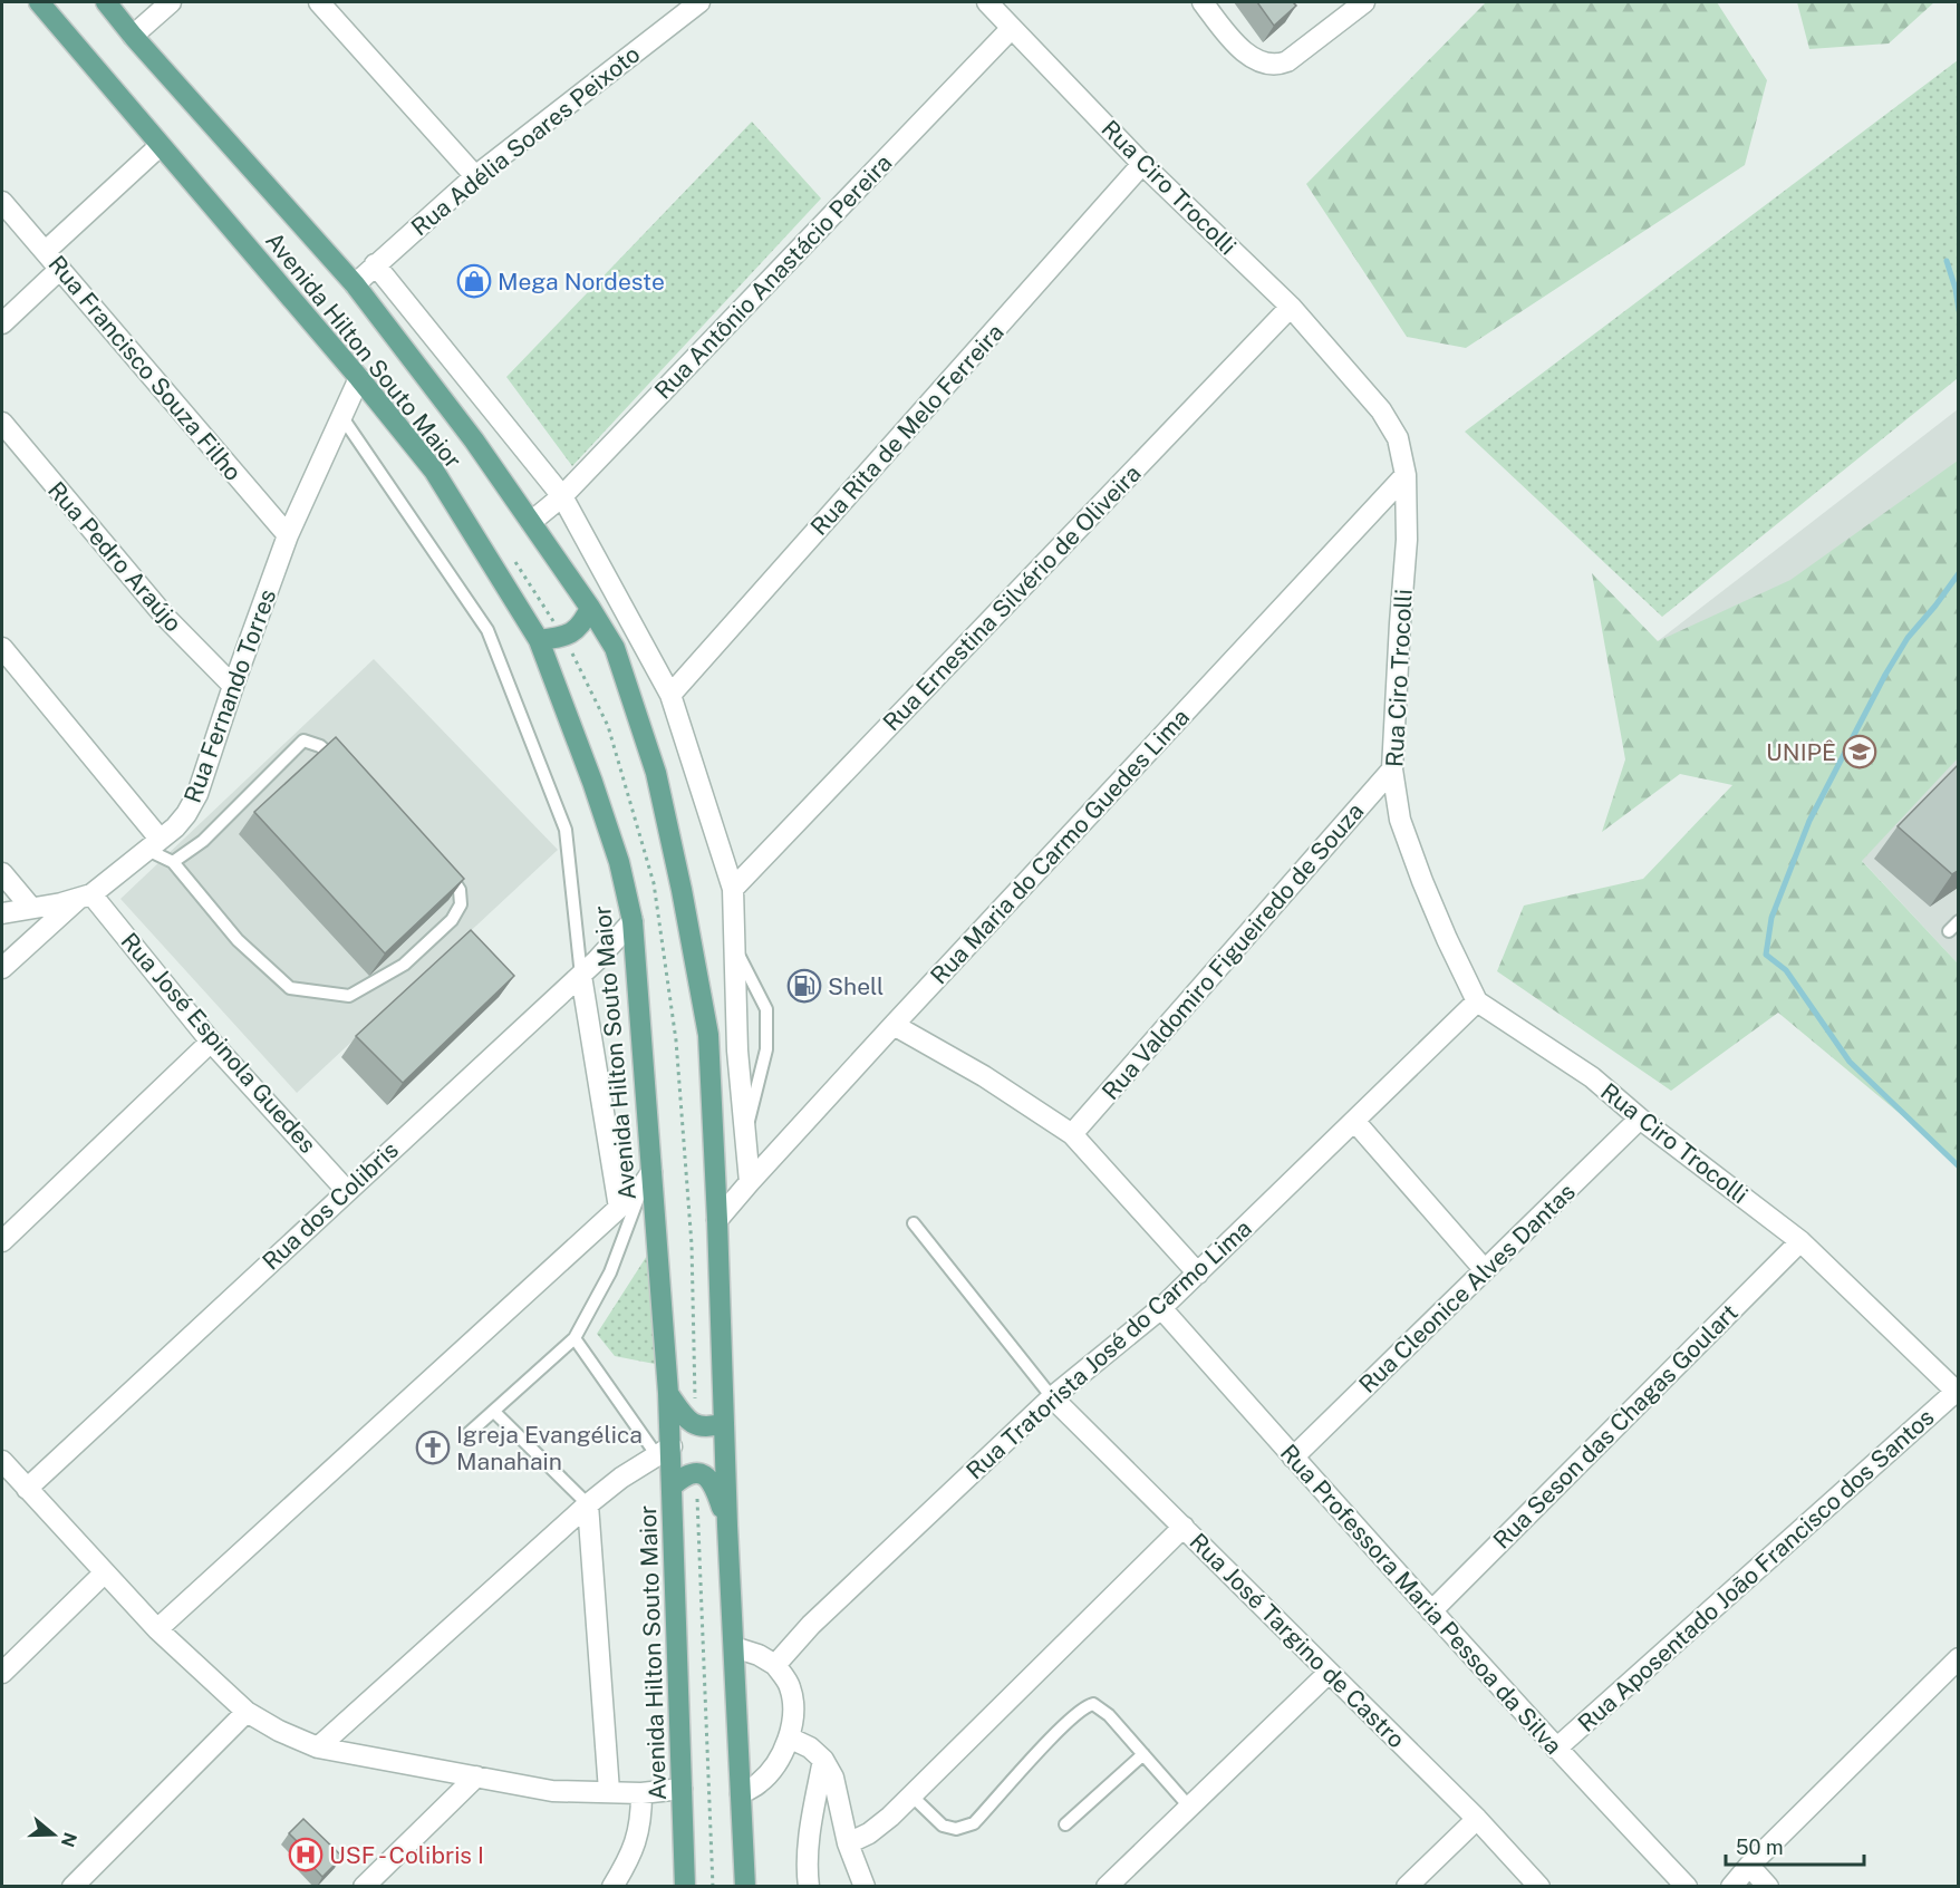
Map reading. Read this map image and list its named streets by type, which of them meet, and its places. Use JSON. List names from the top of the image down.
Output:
{
  "streets": {
    "main road": ["Avenida Hilton Souto Maior"],
    "street": [
      "Rua Adélia Soares Peixoto",
      "Rua Ciro Trocolli",
      "Rua Antônio Anastácio Pereira",
      "Rua Francisco Souza Filho",
      "Rua Rita de Melo Ferreira",
      "Rua Pedro Araújo",
      "Rua Ernestina Silvério de Oliveira",
      "Rua Fernando Torres",
      "Rua Maria do Carmo Guedes Lima",
      "Rua Valdomiro Figueiredo de Souza",
      "Rua José Espinola Guedes",
      "Rua dos Colibris",
      "Rua Cleonice Alves Dantas",
      "Rua Tratorista José do Carmo Lima",
      "Rua Seson das Chagas Goulart",
      "Rua Aposentado João Francisco dos Santos",
      "Rua Professora Maria Pessoa da Silva",
      "Rua José Targino de Castro"
    ]
  },
  "crossings": [
    ["Rua Adélia Soares Peixoto", "Avenida Hilton Souto Maior"],
    ["Rua Ciro Trocolli", "Rua Antônio Anastácio Pereira"],
    ["Rua Ciro Trocolli", "Rua Rita de Melo Ferreira"],
    ["Rua Ciro Trocolli", "Rua Ernestina Silvério de Oliveira"],
    ["Rua Ciro Trocolli", "Rua Maria do Carmo Guedes Lima"],
    ["Rua Ciro Trocolli", "Rua Valdomiro Figueiredo de Souza"],
    ["Rua Ciro Trocolli", "Rua Cleonice Alves Dantas"],
    ["Rua Ciro Trocolli", "Rua Tratorista José do Carmo Lima"],
    ["Rua Ciro Trocolli", "Rua Seson das Chagas Goulart"],
    ["Rua Ciro Trocolli", "Rua Aposentado João Francisco dos Santos"],
    ["Rua Antônio Anastácio Pereira", "Avenida Hilton Souto Maior"],
    ["Avenida Hilton Souto Maior", "Rua Fernando Torres"],
    ["Avenida Hilton Souto Maior", "Rua Maria do Carmo Guedes Lima"],
    ["Avenida Hilton Souto Maior", "Rua dos Colibris"],
    ["Rua Francisco Souza Filho", "Rua Fernando Torres"],
    ["Rua Pedro Araújo", "Rua Fernando Torres"],
    ["Rua Fernando Torres", "Rua José Espinola Guedes"],
    ["Rua José Espinola Guedes", "Rua dos Colibris"],
    ["Rua Cleonice Alves Dantas", "Rua Professora Maria Pessoa da Silva"],
    ["Rua Tratorista José do Carmo Lima", "Rua Professora Maria Pessoa da Silva"],
    ["Rua Tratorista José do Carmo Lima", "Rua José Targino de Castro"],
    ["Rua Seson das Chagas Goulart", "Rua Professora Maria Pessoa da Silva"],
    ["Rua Aposentado João Francisco dos Santos", "Rua Professora Maria Pessoa da Silva"]
  ],
  "places": {
    "shop": ["Mega Nordeste"],
    "school or university": ["UNIPÊ"],
    "fuel station": ["Shell"],
    "church": ["Igreja Evangélica Manahain"],
    "hospital": ["USF - Colibris I"]
  },
  "scale_bar": "50 m",
  "north": "right"
}
